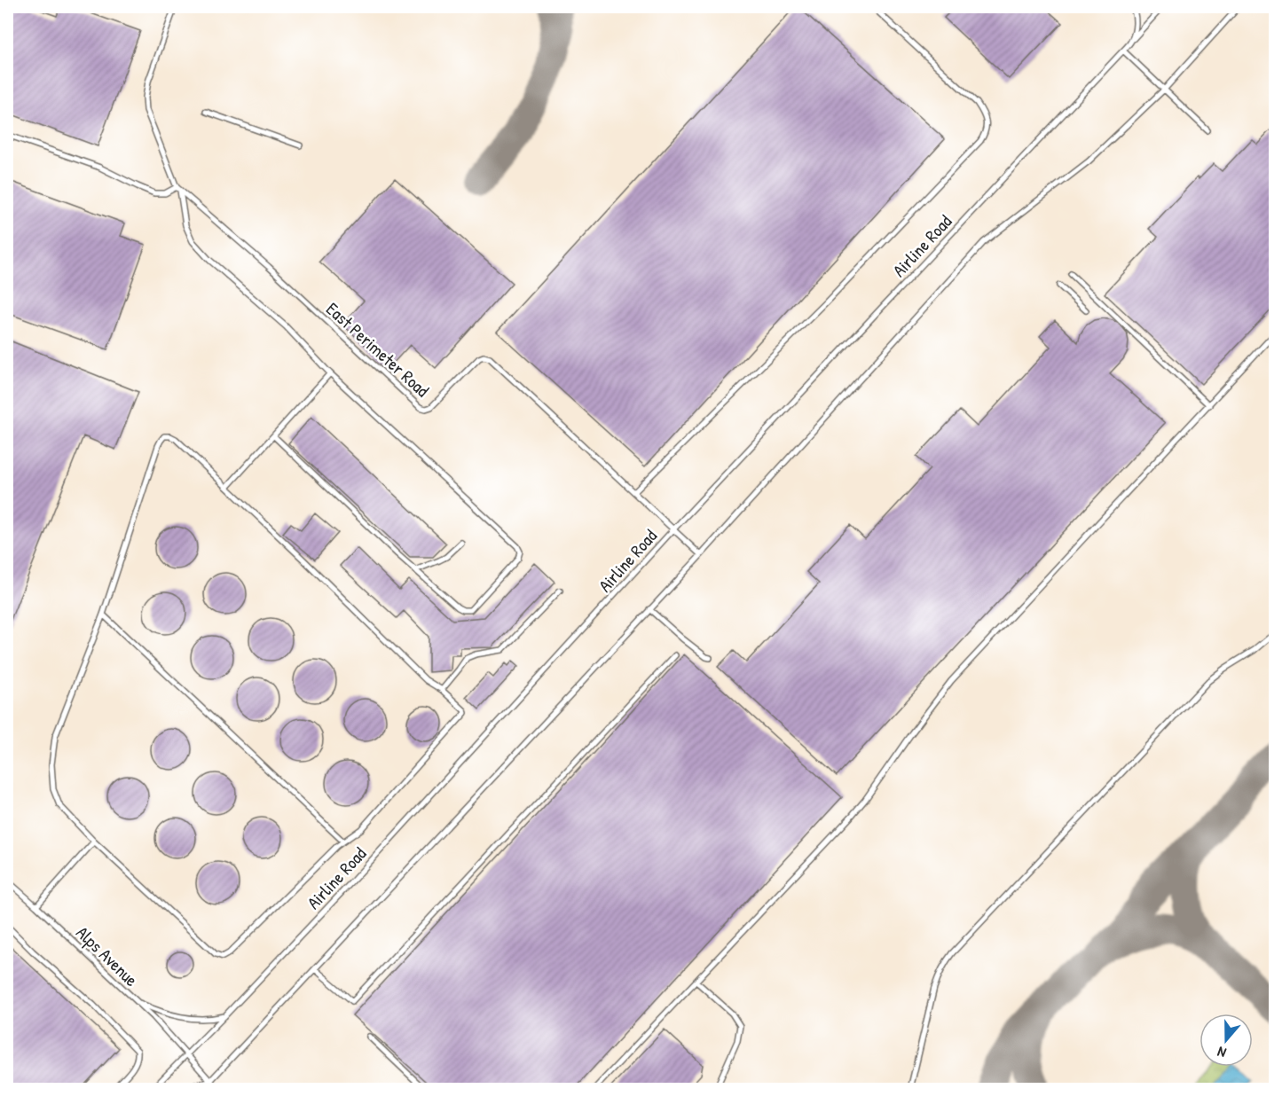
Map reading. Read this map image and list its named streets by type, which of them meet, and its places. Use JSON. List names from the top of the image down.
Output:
{
  "streets": {
    "lane": ["Airline Road", "East Perimeter Road", "Alps Avenue"]
  },
  "crossings": [
    ["Airline Road", "East Perimeter Road"],
    ["Airline Road", "Alps Avenue"]
  ],
  "north": "bottom"
}
